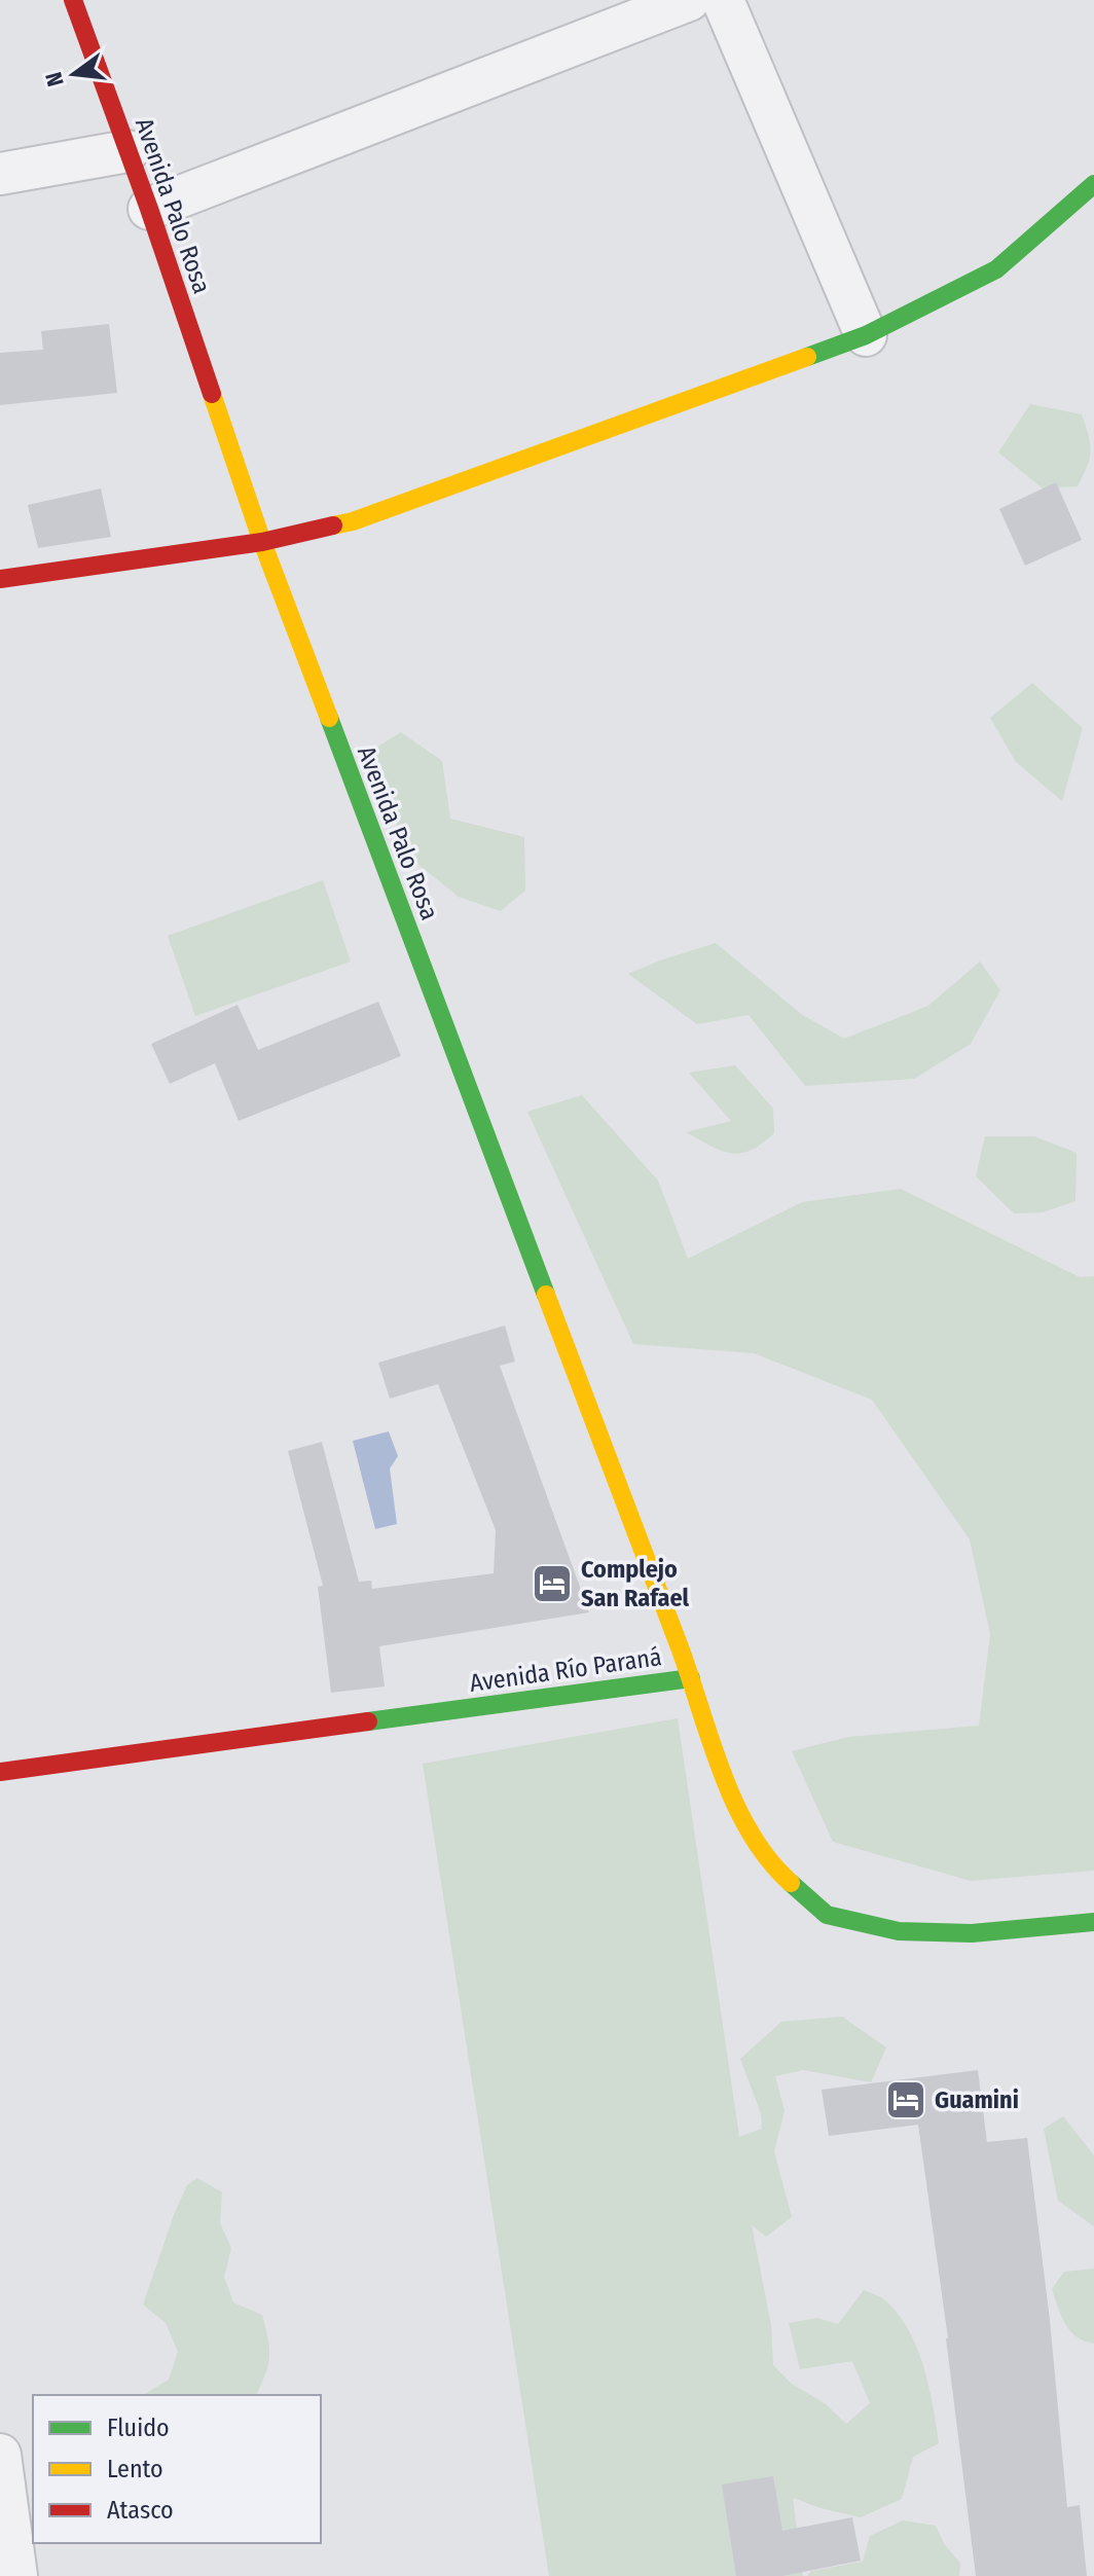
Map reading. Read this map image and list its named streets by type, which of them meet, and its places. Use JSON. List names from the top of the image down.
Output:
{
  "streets": {
    "main road": ["Avenida Palo Rosa", "Avenida Río Paraná"]
  },
  "crossings": [
    ["Avenida Palo Rosa", "Avenida Río Paraná"]
  ],
  "places": {
    "hotel": ["Complejo San Rafael", "Guamini"]
  },
  "legend": ["Fluido", "Lento", "Atasco"],
  "north": "left"
}
